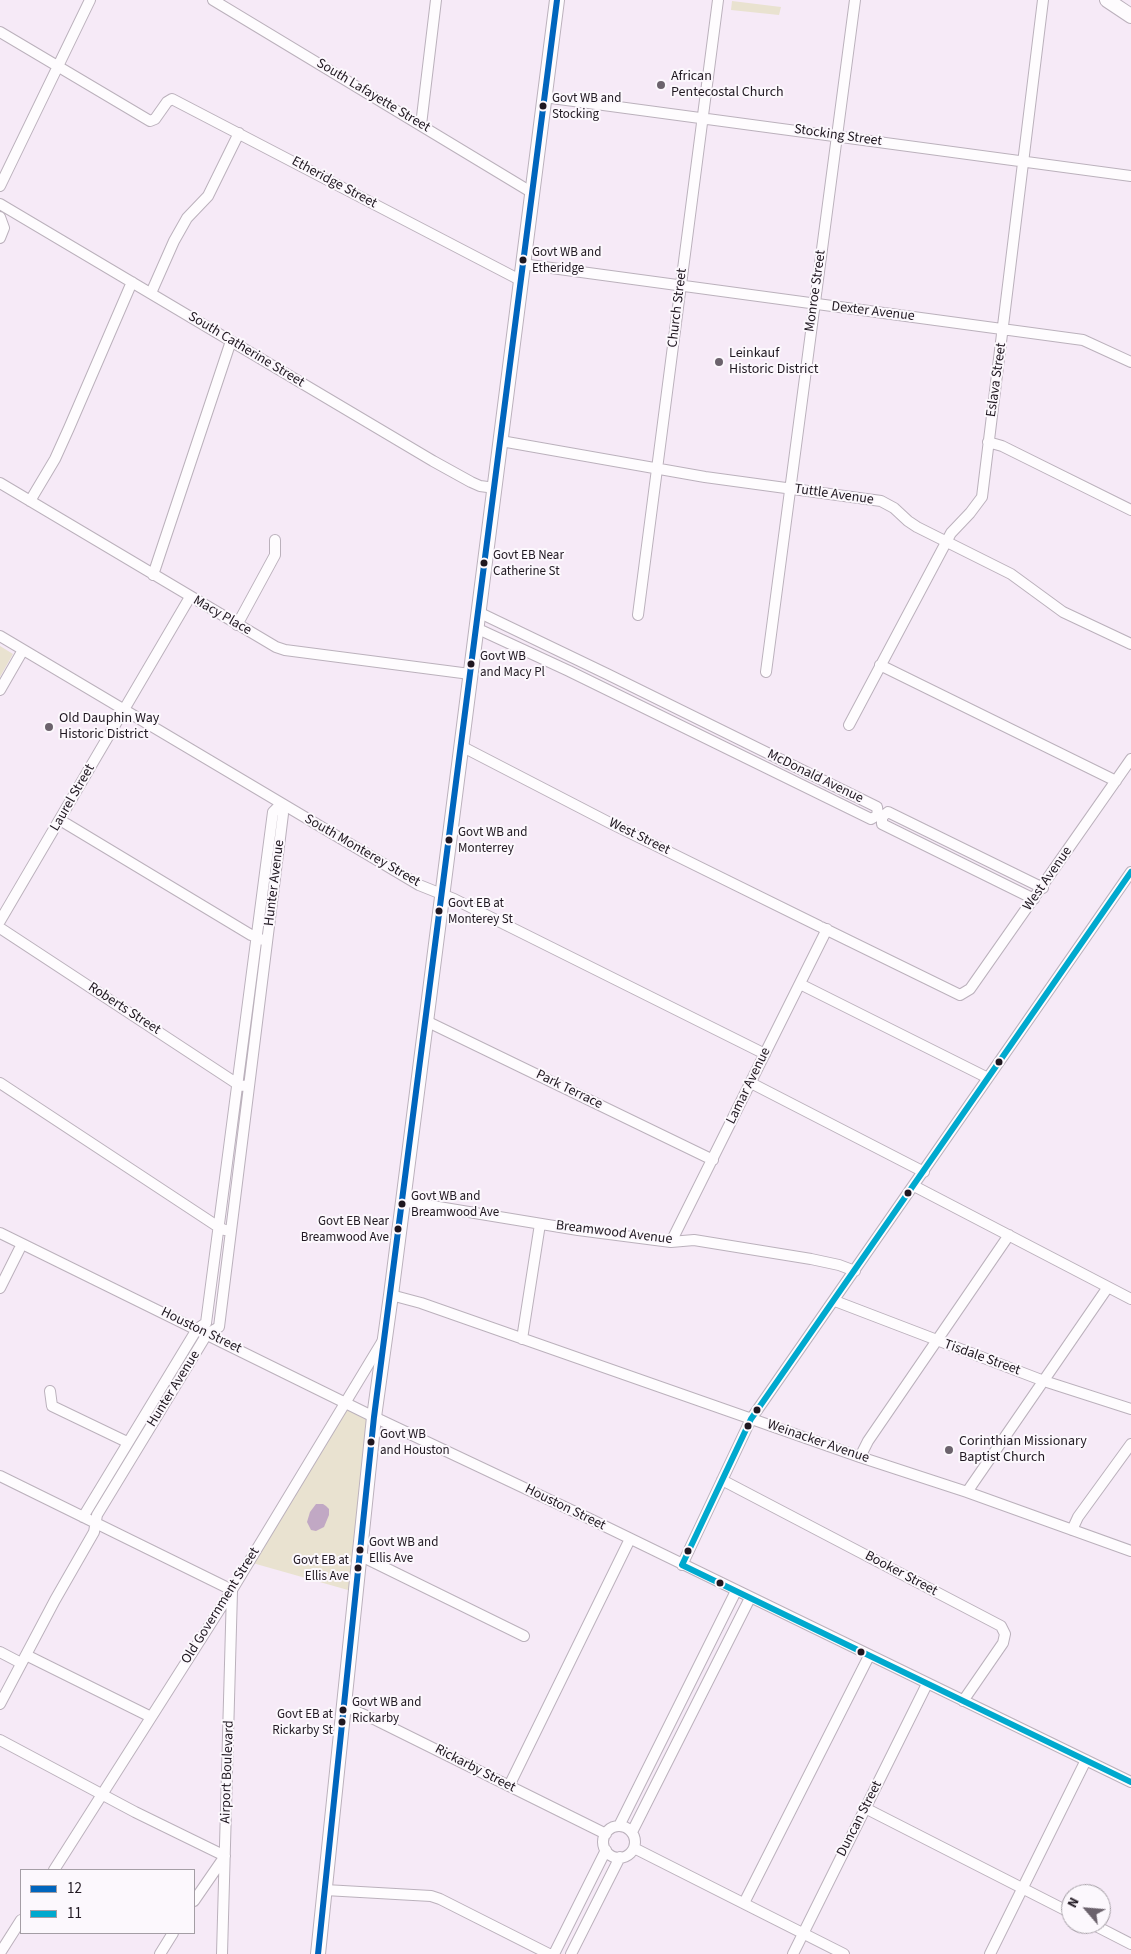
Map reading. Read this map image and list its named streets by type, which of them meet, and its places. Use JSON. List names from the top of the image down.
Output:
{
  "streets": {
    "street": [
      "South Lafayette Street",
      "Stocking Street",
      "Etheridge Street",
      "Monroe Street",
      "Church Street",
      "Dexter Avenue",
      "South Catherine Street",
      "Eslava Street",
      "Tuttle Avenue",
      "Macy Place",
      "McDonald Avenue",
      "Laurel Street",
      "West Street",
      "South Monterey Street",
      "West Avenue",
      "Hunter Avenue",
      "Roberts Street",
      "Lamar Avenue",
      "Park Terrace",
      "Breamwood Avenue",
      "Houston Street",
      "Tisdale Street",
      "Weinacker Avenue",
      "Booker Street",
      "Old Government Street",
      "Rickarby Street",
      "Airport Boulevard",
      "Duncan Street"
    ]
  },
  "crossings": [
    ["Stocking Street", "Monroe Street"],
    ["Stocking Street", "Church Street"],
    ["Stocking Street", "Eslava Street"],
    ["Monroe Street", "Dexter Avenue"],
    ["Monroe Street", "Tuttle Avenue"],
    ["Church Street", "Dexter Avenue"],
    ["Church Street", "Tuttle Avenue"],
    ["Dexter Avenue", "Eslava Street"],
    ["Eslava Street", "Tuttle Avenue"],
    ["Macy Place", "Laurel Street"],
    ["Laurel Street", "South Monterey Street"],
    ["West Street", "West Avenue"],
    ["West Street", "Lamar Avenue"],
    ["South Monterey Street", "Hunter Avenue"],
    ["South Monterey Street", "Lamar Avenue"],
    ["Hunter Avenue", "Roberts Street"],
    ["Hunter Avenue", "Houston Street"],
    ["Lamar Avenue", "Park Terrace"],
    ["Lamar Avenue", "Breamwood Avenue"],
    ["Houston Street", "Booker Street"],
    ["Houston Street", "Old Government Street"],
    ["Houston Street", "Duncan Street"],
    ["Old Government Street", "Airport Boulevard"]
  ],
  "places": [
    "African Pentecostal Church",
    "Govt WB and Stocking",
    "Govt WB and Etheridge",
    "Leinkauf Historic District",
    "Govt EB Near Catherine St",
    "Govt WB and Macy Pl",
    "Old Dauphin Way Historic District",
    "Govt WB and Monterrey",
    "Govt EB at Monterey St",
    "Govt WB and Breamwood Ave",
    "Govt EB Near Breamwood Ave",
    "Govt WB and Houston",
    "Corinthian Missionary Baptist Church",
    "Govt WB and Ellis Ave",
    "Govt EB at Ellis Ave",
    "Govt WB and Rickarby",
    "Govt EB at Rickarby St"
  ],
  "lines": ["transit line 12", "transit line 11"],
  "legend": ["12", "11"],
  "north": "top left"
}
